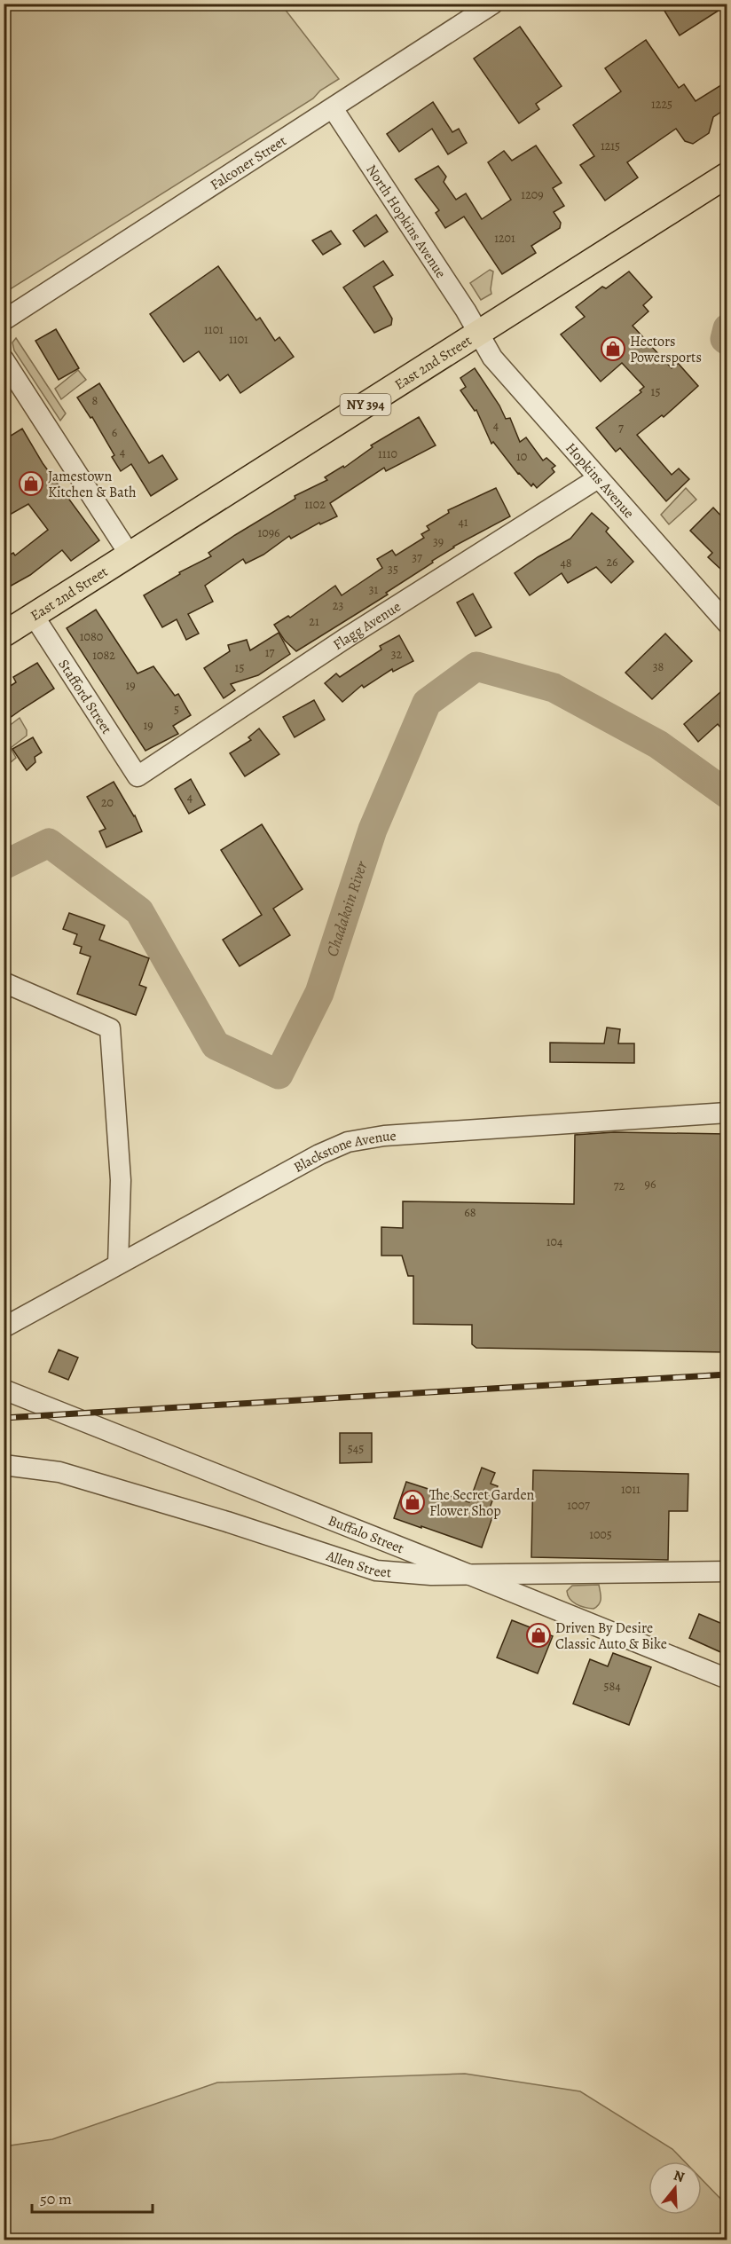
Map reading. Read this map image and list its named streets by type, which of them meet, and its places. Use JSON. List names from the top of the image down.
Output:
{
  "streets": {
    "main road": ["East 2nd Street", "NY 394"],
    "street": [
      "Falconer Street",
      "North Hopkins Avenue",
      "Hopkins Avenue",
      "Flagg Avenue",
      "Stafford Street",
      "Blackstone Avenue",
      "Buffalo Street",
      "Allen Street"
    ]
  },
  "crossings": [
    ["Falconer Street", "North Hopkins Avenue"],
    ["North Hopkins Avenue", "East 2nd Street"],
    ["North Hopkins Avenue", "Hopkins Avenue"],
    ["East 2nd Street", "Hopkins Avenue"],
    ["East 2nd Street", "Stafford Street"],
    ["Hopkins Avenue", "Flagg Avenue"],
    ["Flagg Avenue", "Stafford Street"],
    ["Buffalo Street", "Allen Street"]
  ],
  "water": ["Chadakoin River"],
  "places": {
    "shop": [
      "Hectors Powersports",
      "Jamestown Kitchen & Bath",
      "The Secret Garden Flower Shop",
      "Driven By Desire Classic Auto & Bike"
    ]
  },
  "house_numbers": [
    "1225",
    "1215",
    "1209",
    "1201",
    "1101",
    "1101",
    "15",
    "8",
    "4",
    "7",
    "6",
    "4",
    "1110",
    "10",
    "1102",
    "41",
    "1096",
    "39",
    "37",
    "26",
    "48",
    "35",
    "31",
    "23",
    "21",
    "1080",
    "17",
    "32",
    "1082",
    "38",
    "15",
    "19",
    "5",
    "19",
    "4",
    "20",
    "96",
    "72",
    "68",
    "104",
    "545",
    "1011",
    "1007",
    "1005",
    "584"
  ],
  "scale_bar": "50 m",
  "north": "top"
}
